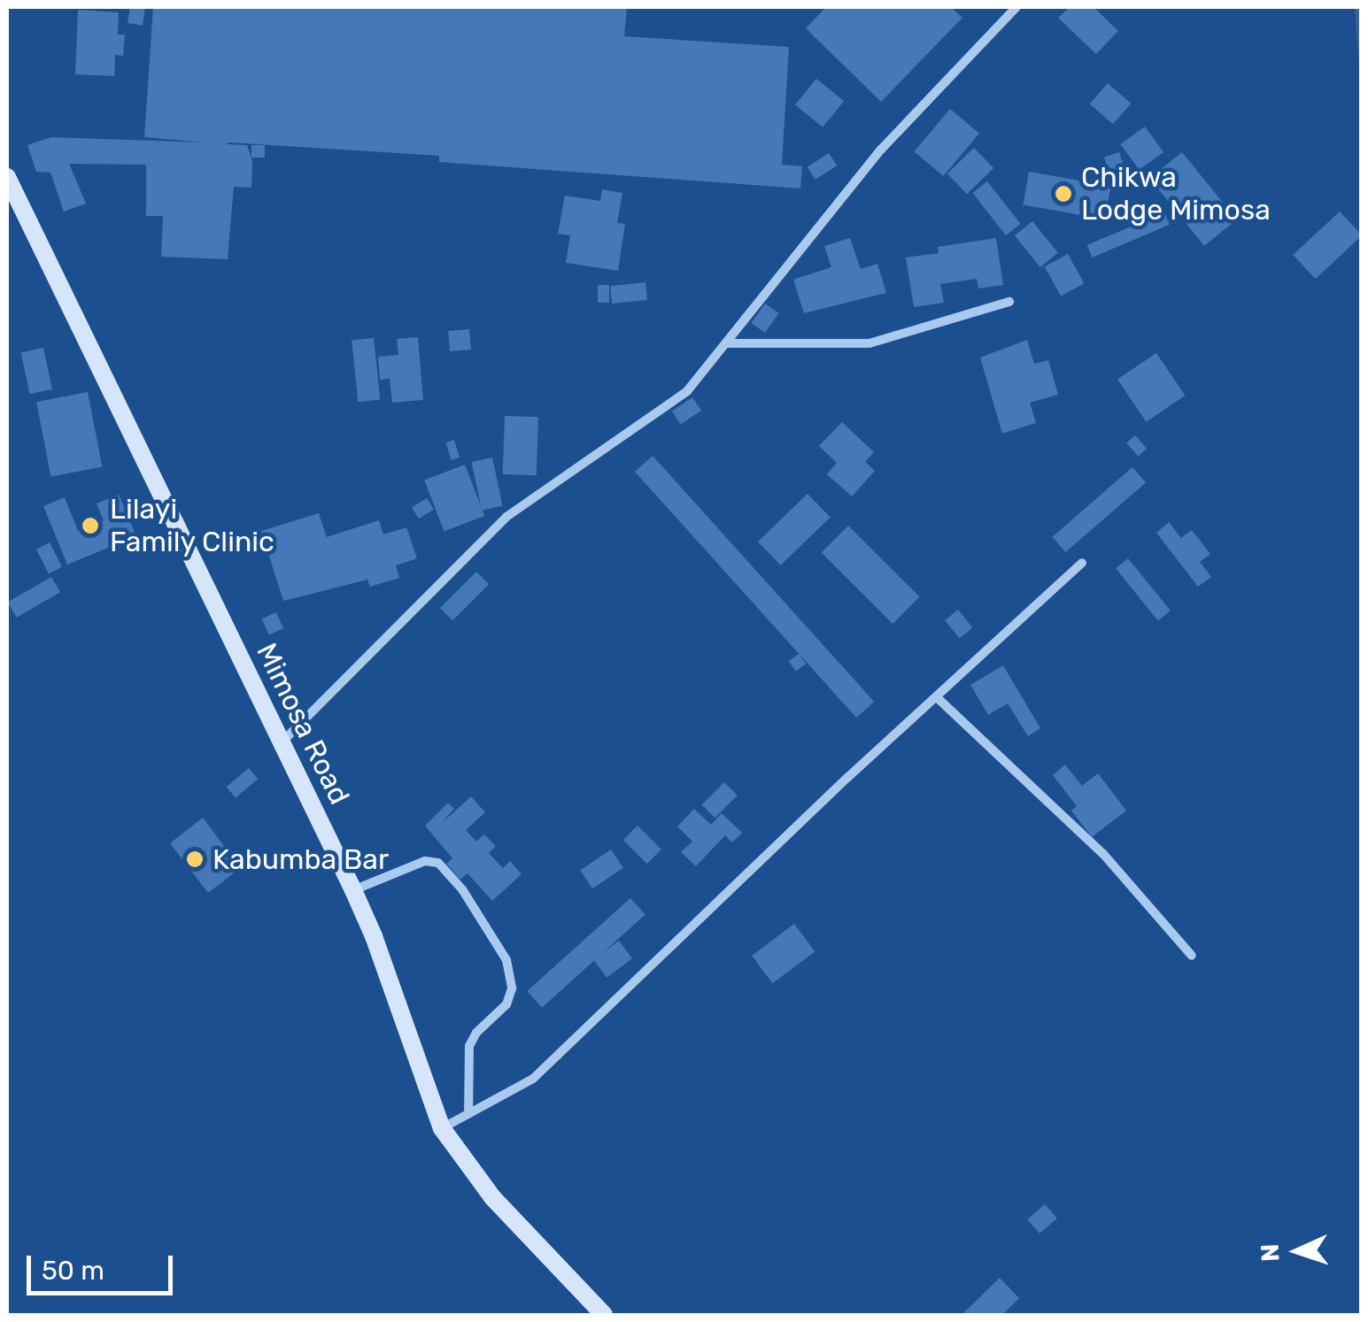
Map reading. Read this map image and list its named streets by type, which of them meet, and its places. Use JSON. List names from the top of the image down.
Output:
{
  "streets": {
    "street": ["Mimosa Road"]
  },
  "places": ["Chikwa Lodge Mimosa", "Lilayi Family Clinic", "Kabumba Bar"],
  "scale_bar": "50 m",
  "north": "left"
}
